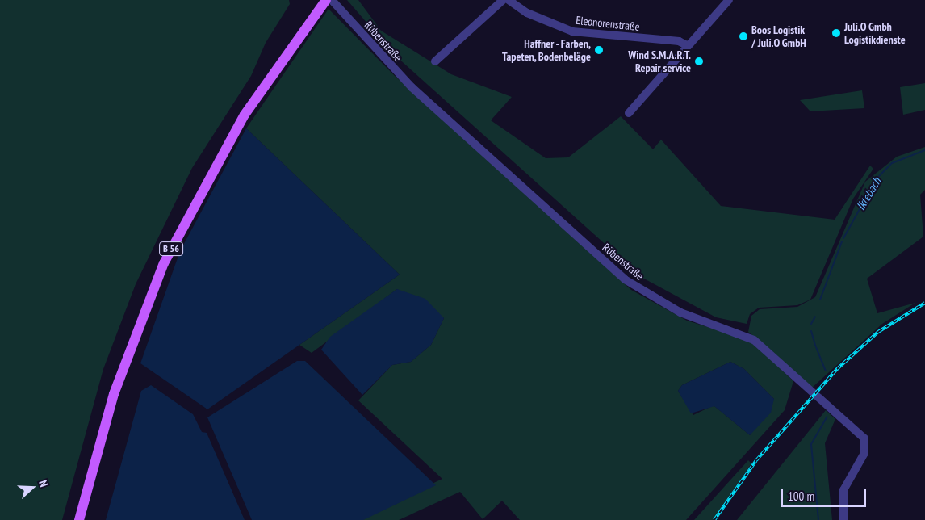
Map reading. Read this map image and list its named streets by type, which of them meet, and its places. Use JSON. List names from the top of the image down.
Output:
{
  "streets": {
    "main road": ["B 56"],
    "street": ["Eleonorenstraße", "Rübenstraße"]
  },
  "crossings": [
    ["Rübenstraße", "B 56"]
  ],
  "water": ["Iktebach"],
  "places": [
    "Juli.O Gmbh Logistikdienste",
    "Boos Logistik / Juli.O GmbH",
    "Haffner - Farben, Tapeten, Bodenbeläge",
    "Wind S.M.A.R.T. Repair service"
  ],
  "scale_bar": "100 m",
  "north": "right"
}
